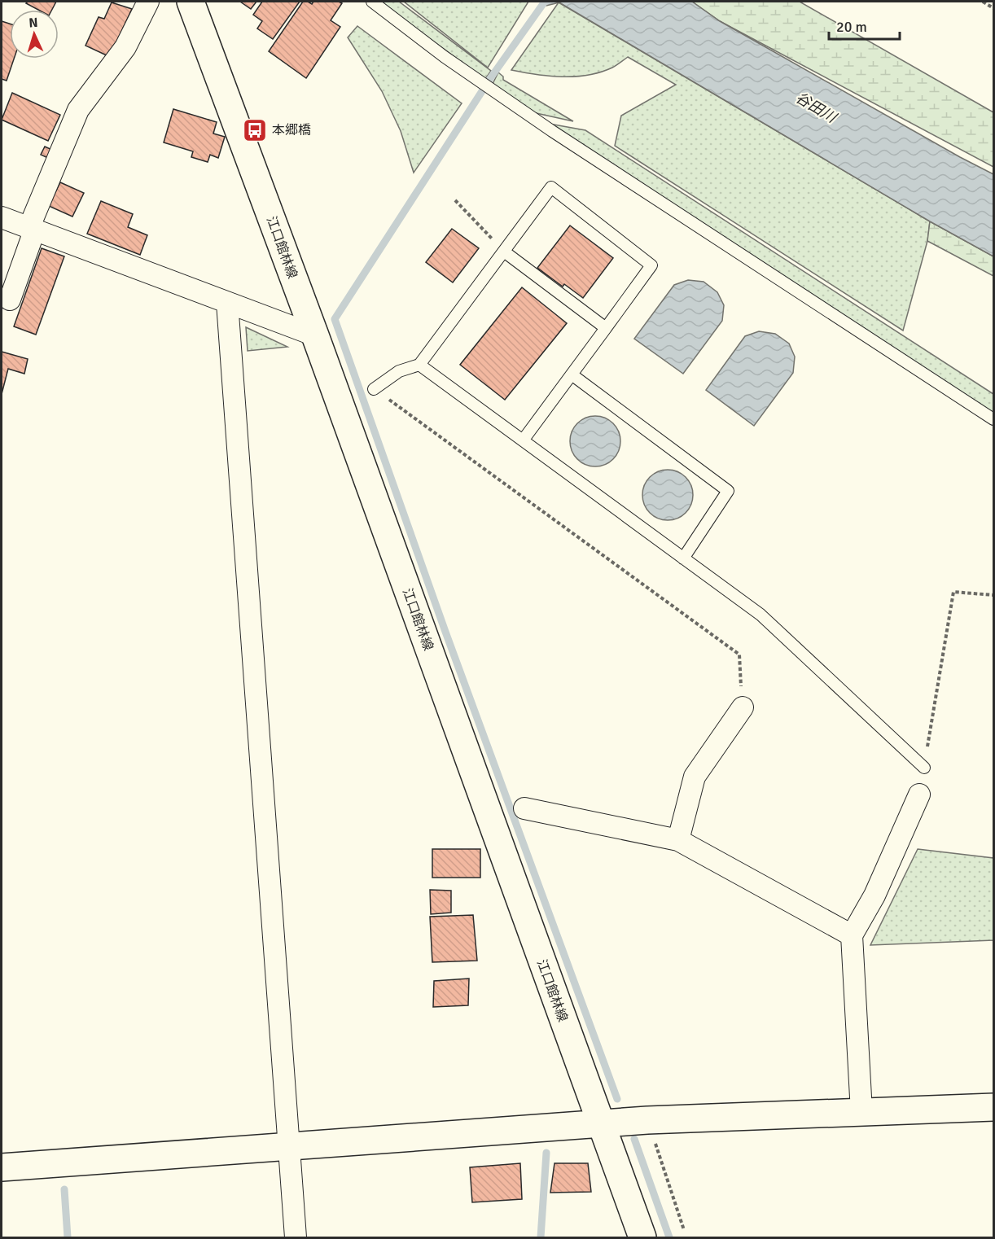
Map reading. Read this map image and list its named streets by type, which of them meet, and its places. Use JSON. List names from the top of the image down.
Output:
{
  "streets": {
    "main road": ["江口館林線"]
  },
  "water": ["谷田川"],
  "places": {
    "bus stop": ["本郷橋"]
  },
  "scale_bar": "20 m",
  "north": "top"
}
